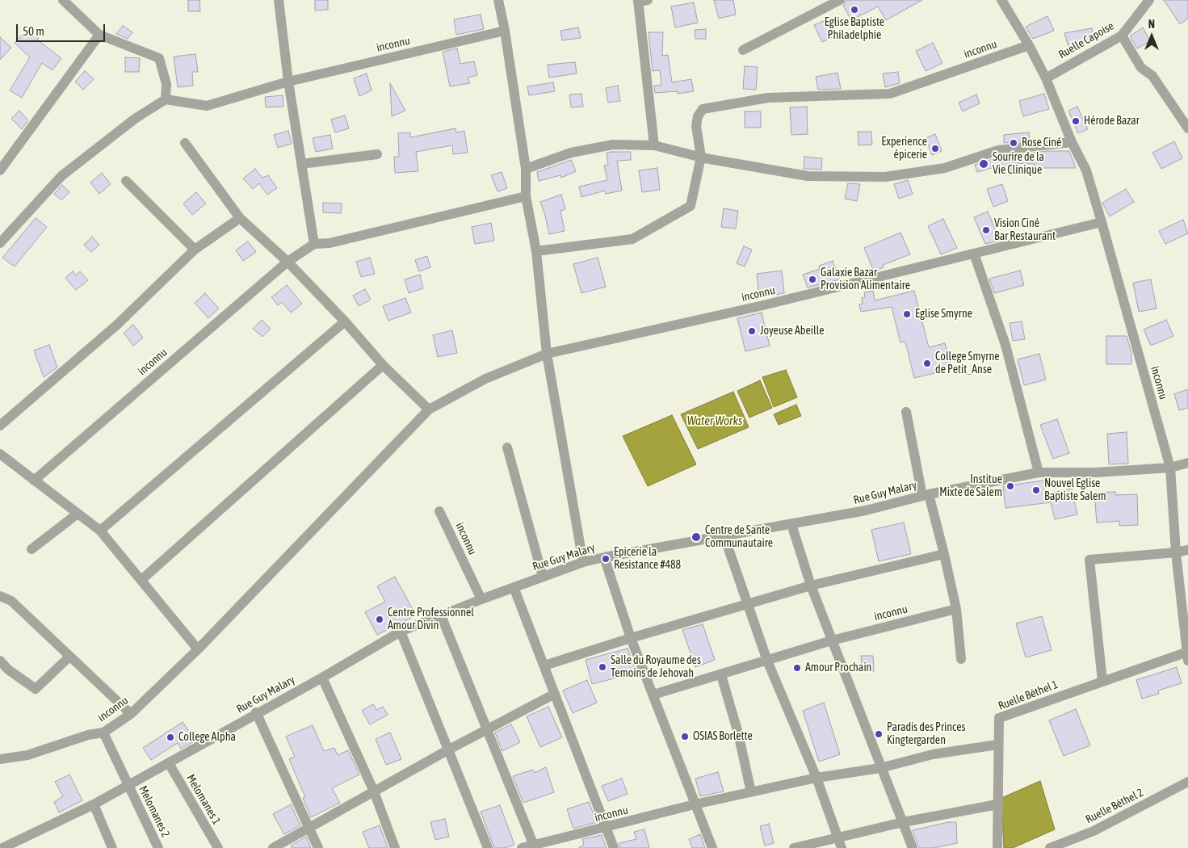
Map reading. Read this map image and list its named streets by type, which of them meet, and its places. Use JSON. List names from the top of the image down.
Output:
{
  "streets": {
    "street": [
      "Ruelle Capoise",
      "inconnu",
      "Rue Guy Malary",
      "Ruelle Béthel 1",
      "Melomanes 1",
      "Ruelle Béthel 2",
      "Melomanes 2"
    ]
  },
  "crossings": [
    ["Ruelle Capoise", "inconnu"],
    ["inconnu", "Rue Guy Malary"],
    ["inconnu", "Ruelle Béthel 1"],
    ["inconnu", "Melomanes 2"],
    ["Rue Guy Malary", "Melomanes 1"],
    ["Rue Guy Malary", "Melomanes 2"]
  ],
  "water": ["Water Works"],
  "places": [
    "Eglise Baptiste Philadelphie",
    "Hérode Bazar",
    "Rose Ciné",
    "Experience épicerie",
    "Sourire de la Vie Clinique",
    "Vision Ciné Bar Restaurant",
    "Galaxie Bazar Provision Alimentaire",
    "Eglise Smyrne",
    "Joyeuse Abeille",
    "College Smyrne de Petit_Anse",
    "Institue Mixte de Salem",
    "Nouvel Eglise Baptiste Salem",
    "Centre de Sante Communautaire",
    "Epicerie la Resistance #488",
    "Centre Professionnel Amour Divin",
    "Salle du Royaume des Temoins de Jehovah",
    "Amour Prochain",
    "Paradis des Princes Kingtergarden",
    "OSIAS Borlette",
    "College Alpha"
  ],
  "scale_bar": "50 m",
  "north": "top"
}
